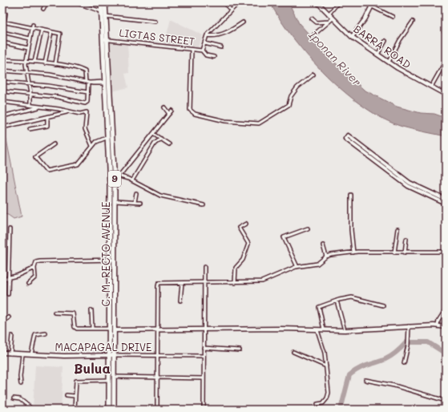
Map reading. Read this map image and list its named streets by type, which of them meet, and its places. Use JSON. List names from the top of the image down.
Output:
{
  "streets": {
    "highway": ["9", "C. M. RECTO AVENUE"],
    "street": ["LIGTAS STREET", "BARRA ROAD", "MACAPAGAL DRIVE"]
  },
  "crossings": [
    ["LIGTAS STREET", "C. M. RECTO AVENUE"],
    ["C. M. RECTO AVENUE", "MACAPAGAL DRIVE"]
  ],
  "districts": ["Bulua"],
  "water": ["Iponan River"]
}
